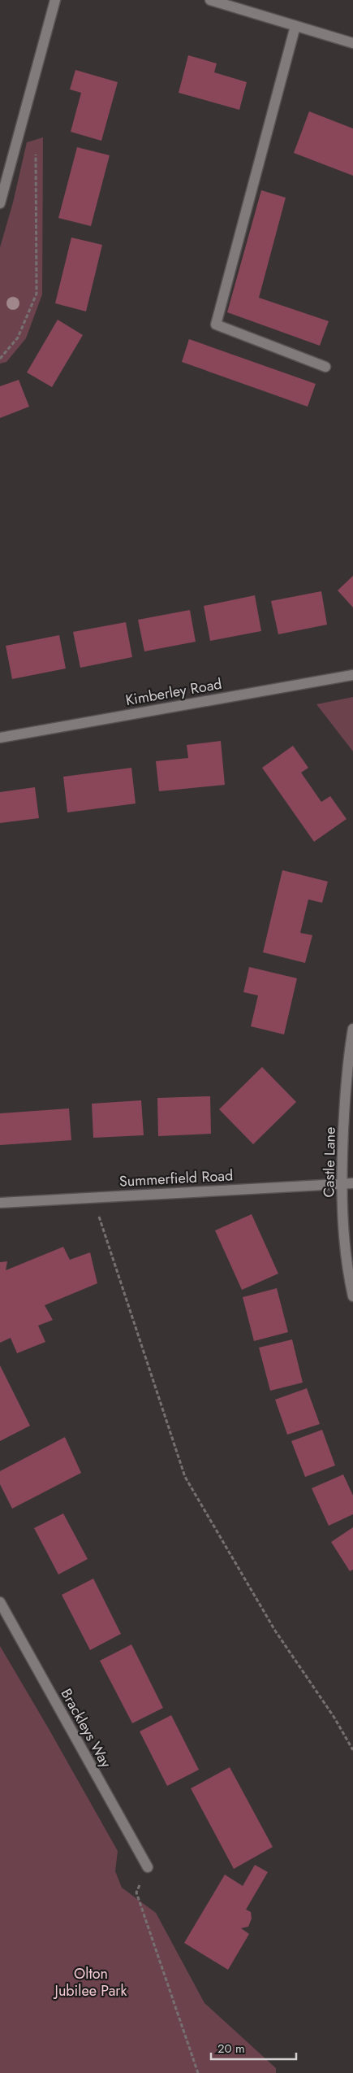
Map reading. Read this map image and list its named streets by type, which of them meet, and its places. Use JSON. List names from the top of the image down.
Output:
{
  "streets": {
    "street": [
      "Kimberley Road",
      "Castle Lane",
      "Summerfield Road",
      "Brackleys Way"
    ]
  },
  "crossings": [
    ["Castle Lane", "Summerfield Road"]
  ],
  "parks": ["Olton Jubilee Park"],
  "scale_bar": "20 m"
}
